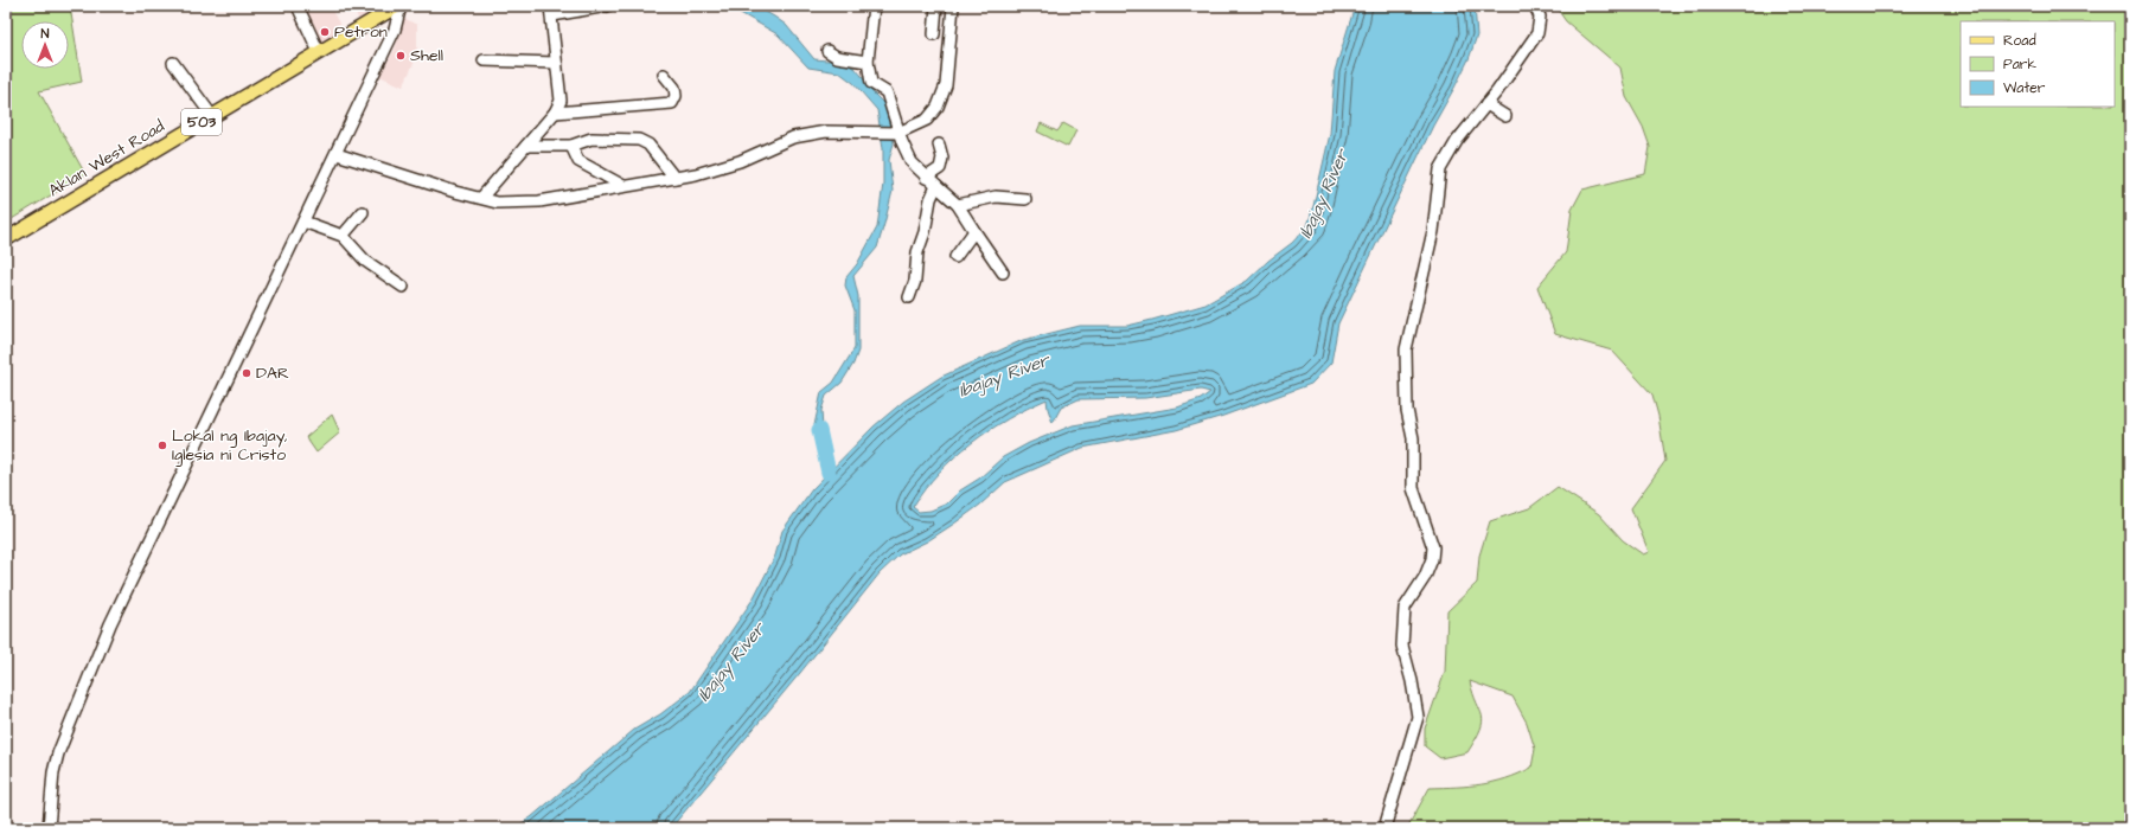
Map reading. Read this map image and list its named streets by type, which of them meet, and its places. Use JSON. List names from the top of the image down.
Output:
{
  "streets": {
    "main road": ["503", "Aklan West Road"]
  },
  "water": ["Ibajay River"],
  "places": [
    "Petron",
    "Shell",
    "DAR",
    "Lokal ng Ibajay, Iglesia ni Cristo"
  ],
  "legend": ["Road", "Park", "Water"],
  "north": "top"
}
